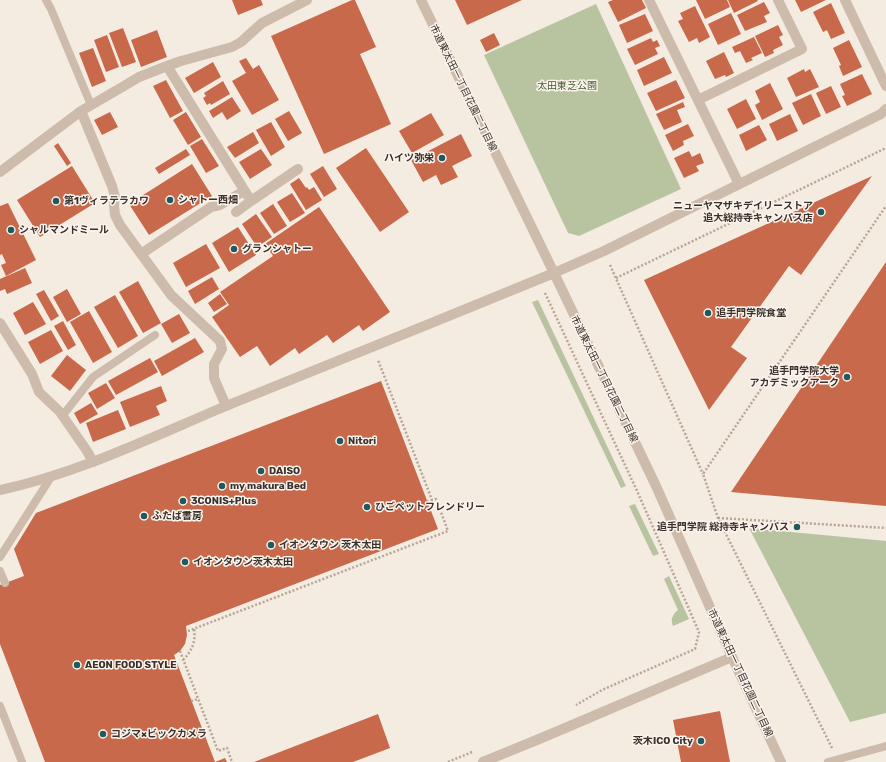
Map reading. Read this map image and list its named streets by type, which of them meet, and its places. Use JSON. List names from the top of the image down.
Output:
{
  "streets": {
    "street": ["市道東太田一丁目花園二丁目線"]
  },
  "parks": ["太田東芝公園"],
  "places": [
    "ハイツ弥栄",
    "シャトー西畑",
    "第1ヴィラテラカワ",
    "ニューヤマザキデイリーストア 追大総持寺キャンパス店",
    "シャルマンドミール",
    "グランシャトー",
    "追手門学院食堂",
    "追手門学院大学 アカデミックアーク",
    "Nitori",
    "DAISO",
    "my makura Bed",
    "3CONIS+Plus",
    "ひごペットフレンドリー",
    "ふたば書房",
    "追手門学院 総持寺キャンパス",
    "イオンタウン 茨木太田",
    "イオンタウン茨木太田",
    "AEON FOOD STYLE",
    "コジマ×ビックカメラ",
    "茨木ICO City"
  ]
}
